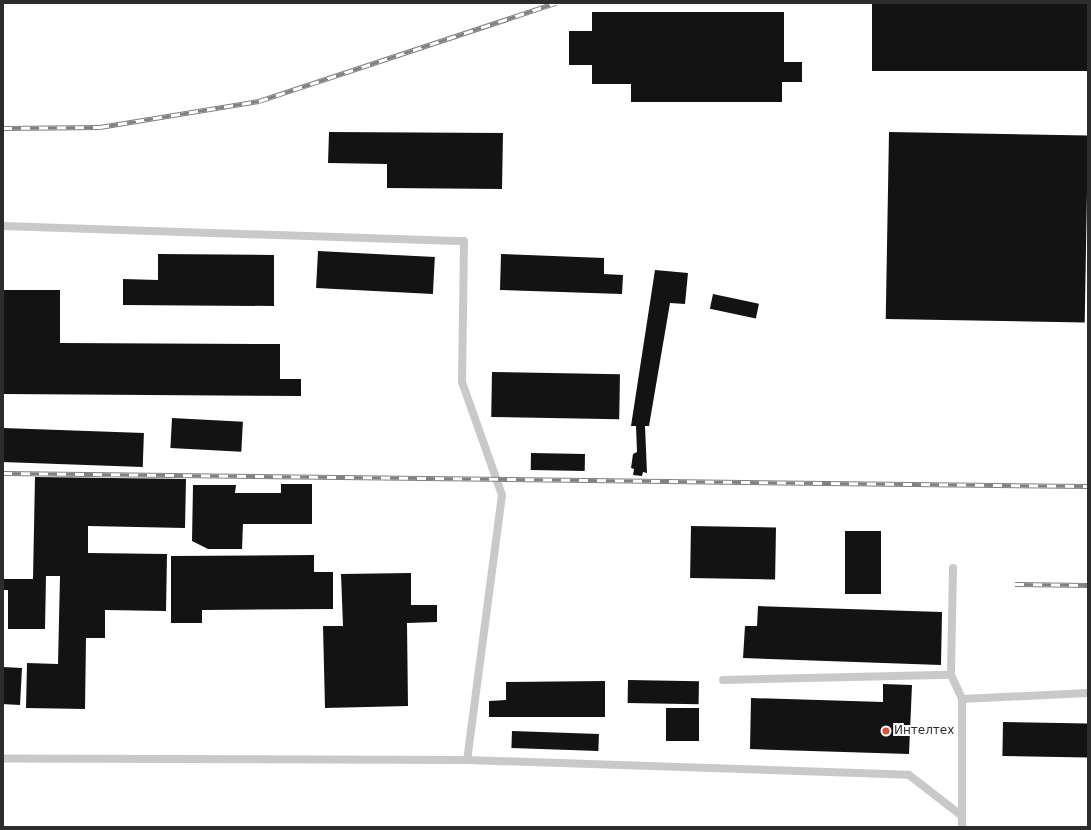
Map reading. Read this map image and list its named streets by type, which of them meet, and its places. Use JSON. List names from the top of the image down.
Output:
{
  "places": ["Интелтех"]
}
